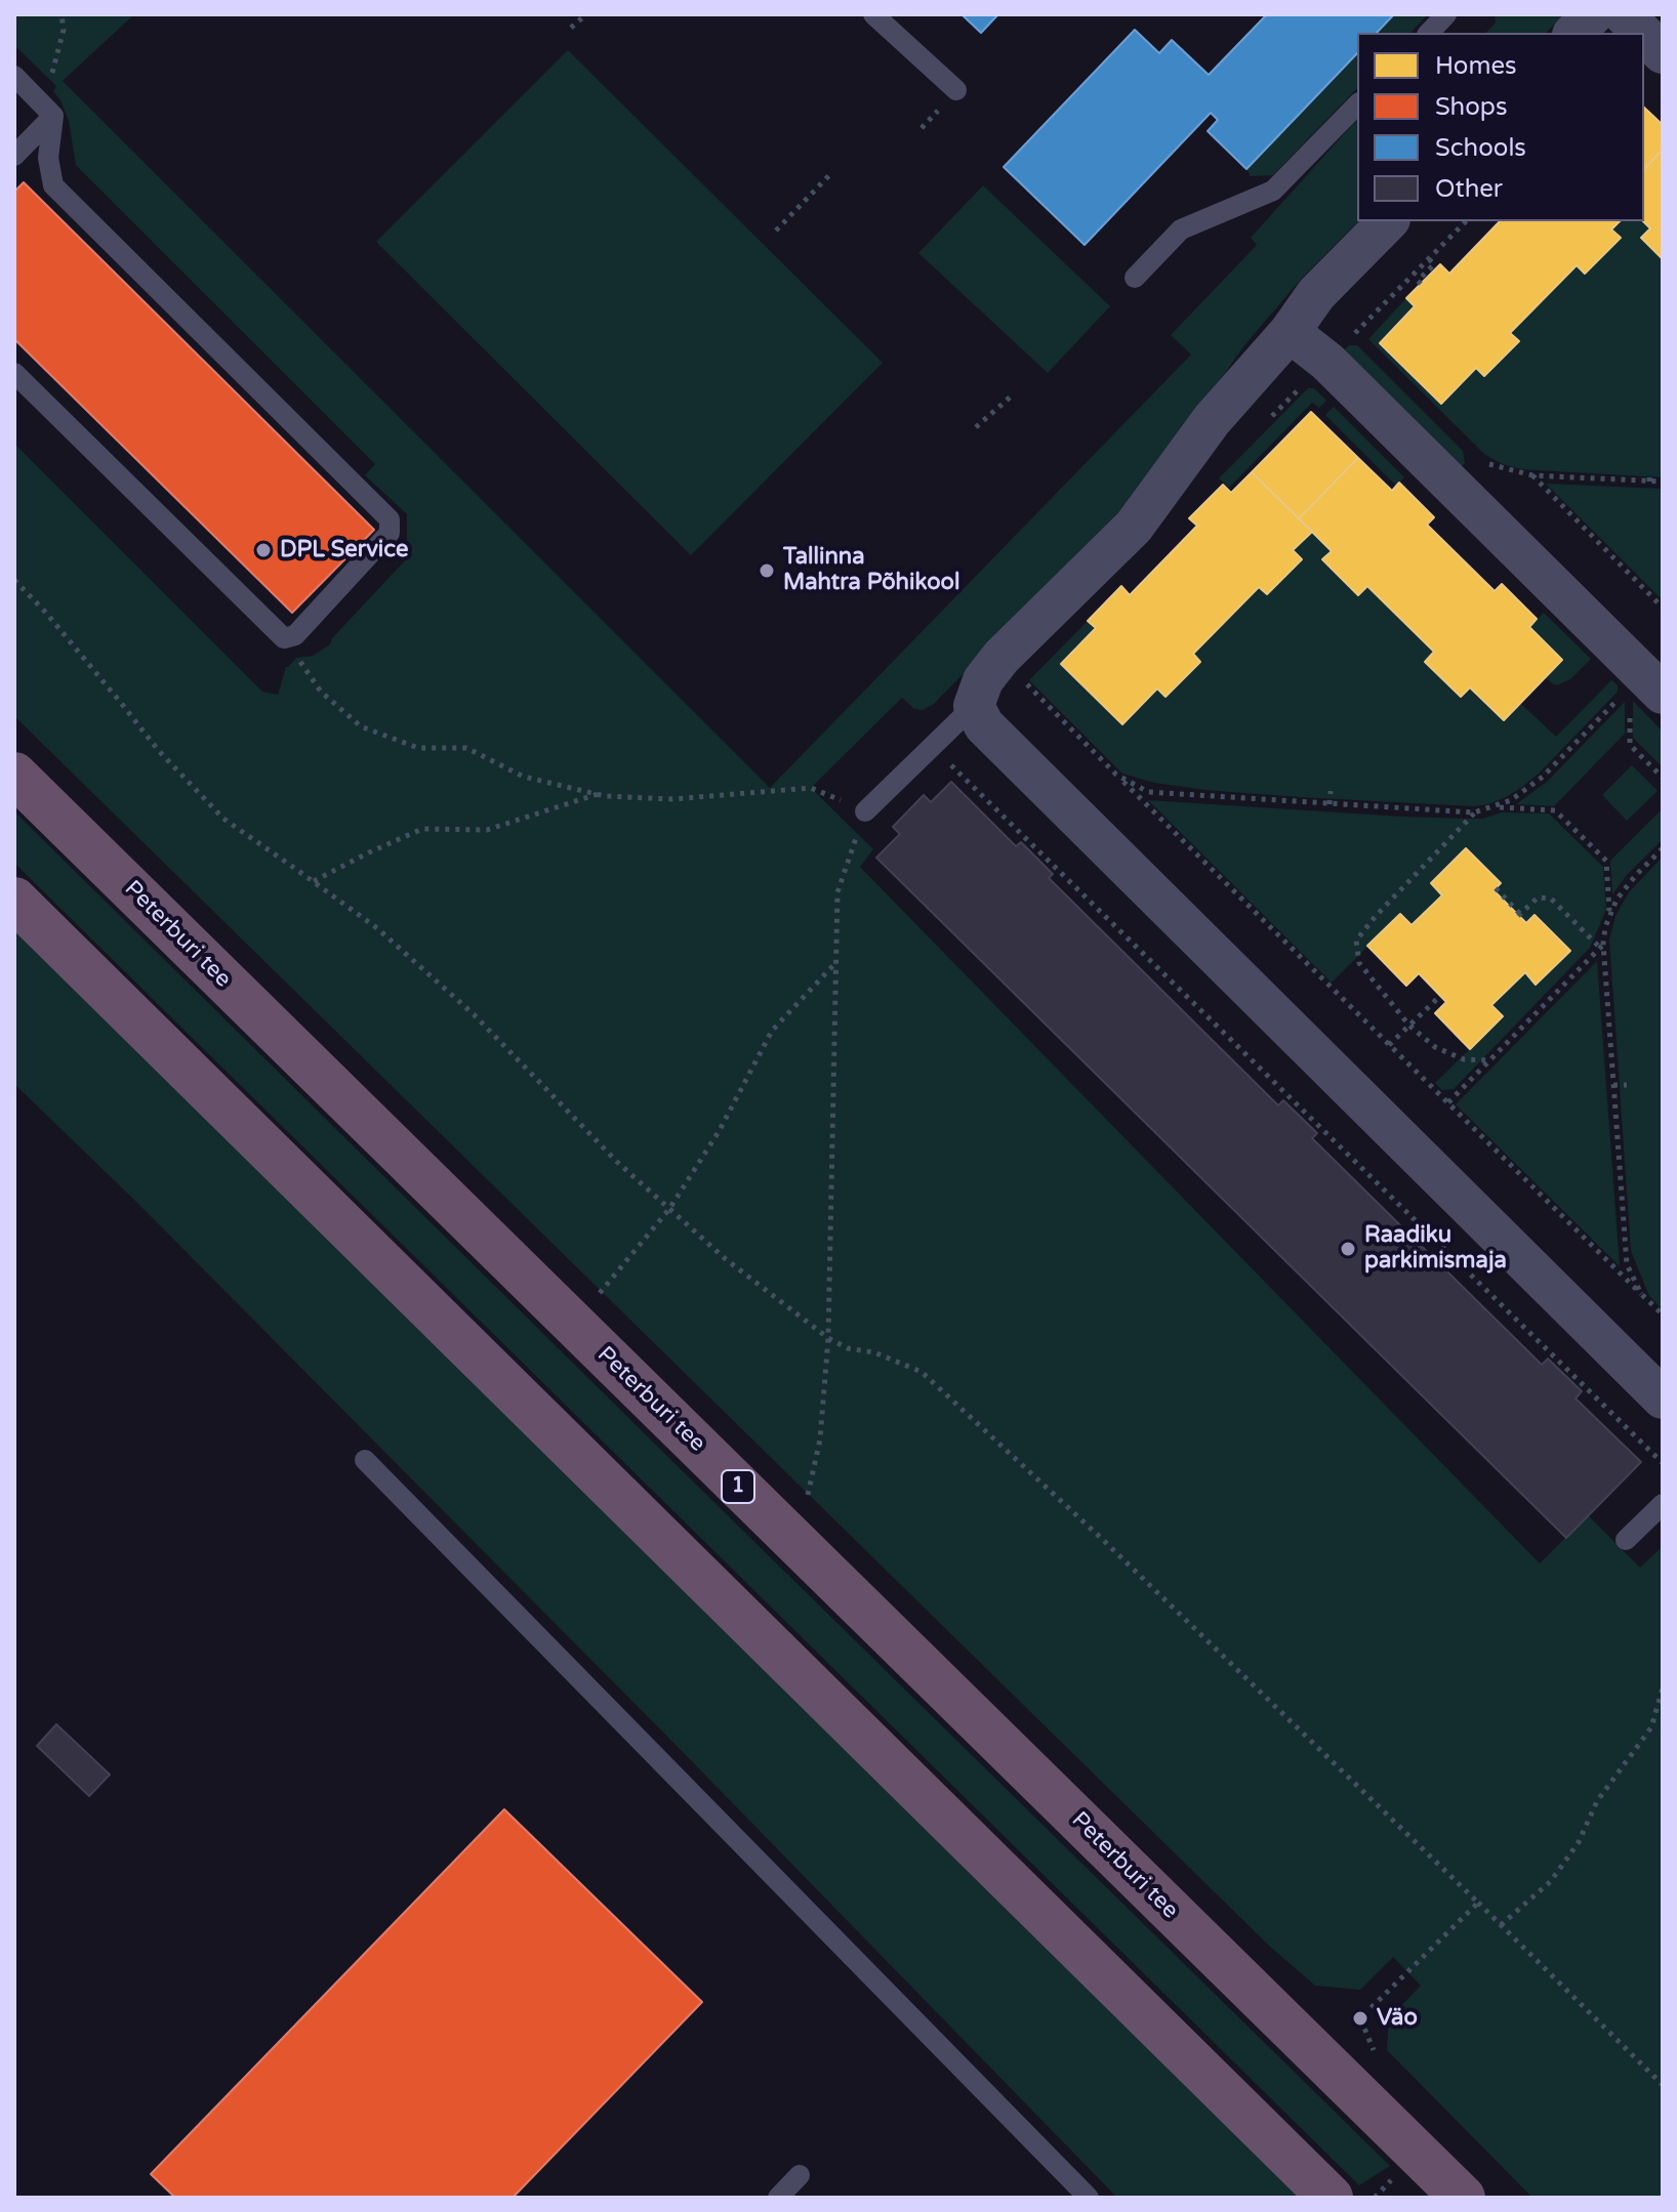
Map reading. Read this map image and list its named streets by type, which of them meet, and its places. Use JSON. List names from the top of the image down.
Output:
{
  "streets": {
    "highway": ["Peterburi tee", "1"]
  },
  "places": [
    "DPL Service",
    "Tallinna Mahtra Põhikool",
    "Raadiku parkimismaja",
    "Väo"
  ],
  "legend": [
    "Homes",
    "Shops",
    "Schools",
    "Other"
  ]
}
